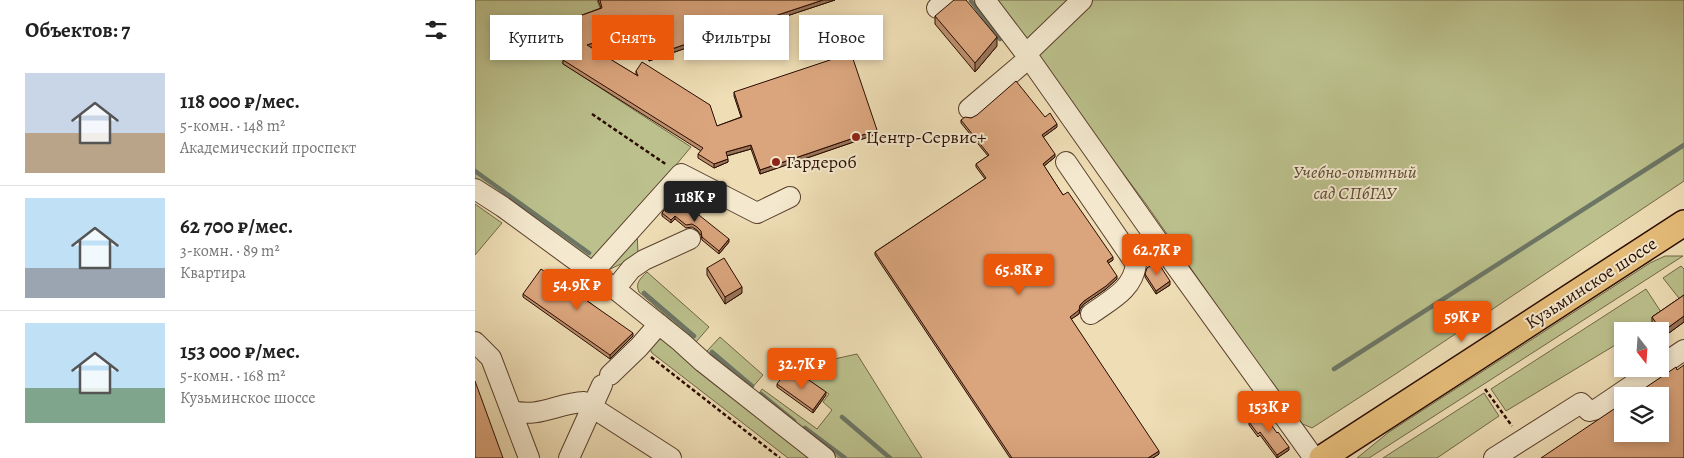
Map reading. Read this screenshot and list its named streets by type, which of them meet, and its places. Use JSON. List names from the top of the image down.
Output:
{
  "streets": {
    "main road": ["Кузьминское шоссе"]
  },
  "parks": ["Учебно-опытный сад СПбГАУ"],
  "places": ["Центр-Сервис+", "Гардероб"],
  "north": "bottom",
  "page": {
    "heading": "Объектов: 7",
    "chip": [
      "Купить",
      "Снять",
      "Фильтры",
      "Новое"
    ],
    "list": [
      {
        "name": "118 000 ₽/мес.",
        "note": "5-комн. · 148 m² · Академический проспект"
      },
      {
        "name": "62 700 ₽/мес.",
        "note": "3-комн. · 89 m² · Квартира"
      },
      {
        "name": "153 000 ₽/мес.",
        "note": "5-комн. · 168 m² · Кузьминское шоссе"
      }
    ],
    "price": [
      "118K ₽",
      "62.7K ₽",
      "65.8K ₽",
      "54.9K ₽",
      "59K ₽",
      "32.7K ₽",
      "153K ₽"
    ]
  }
}
